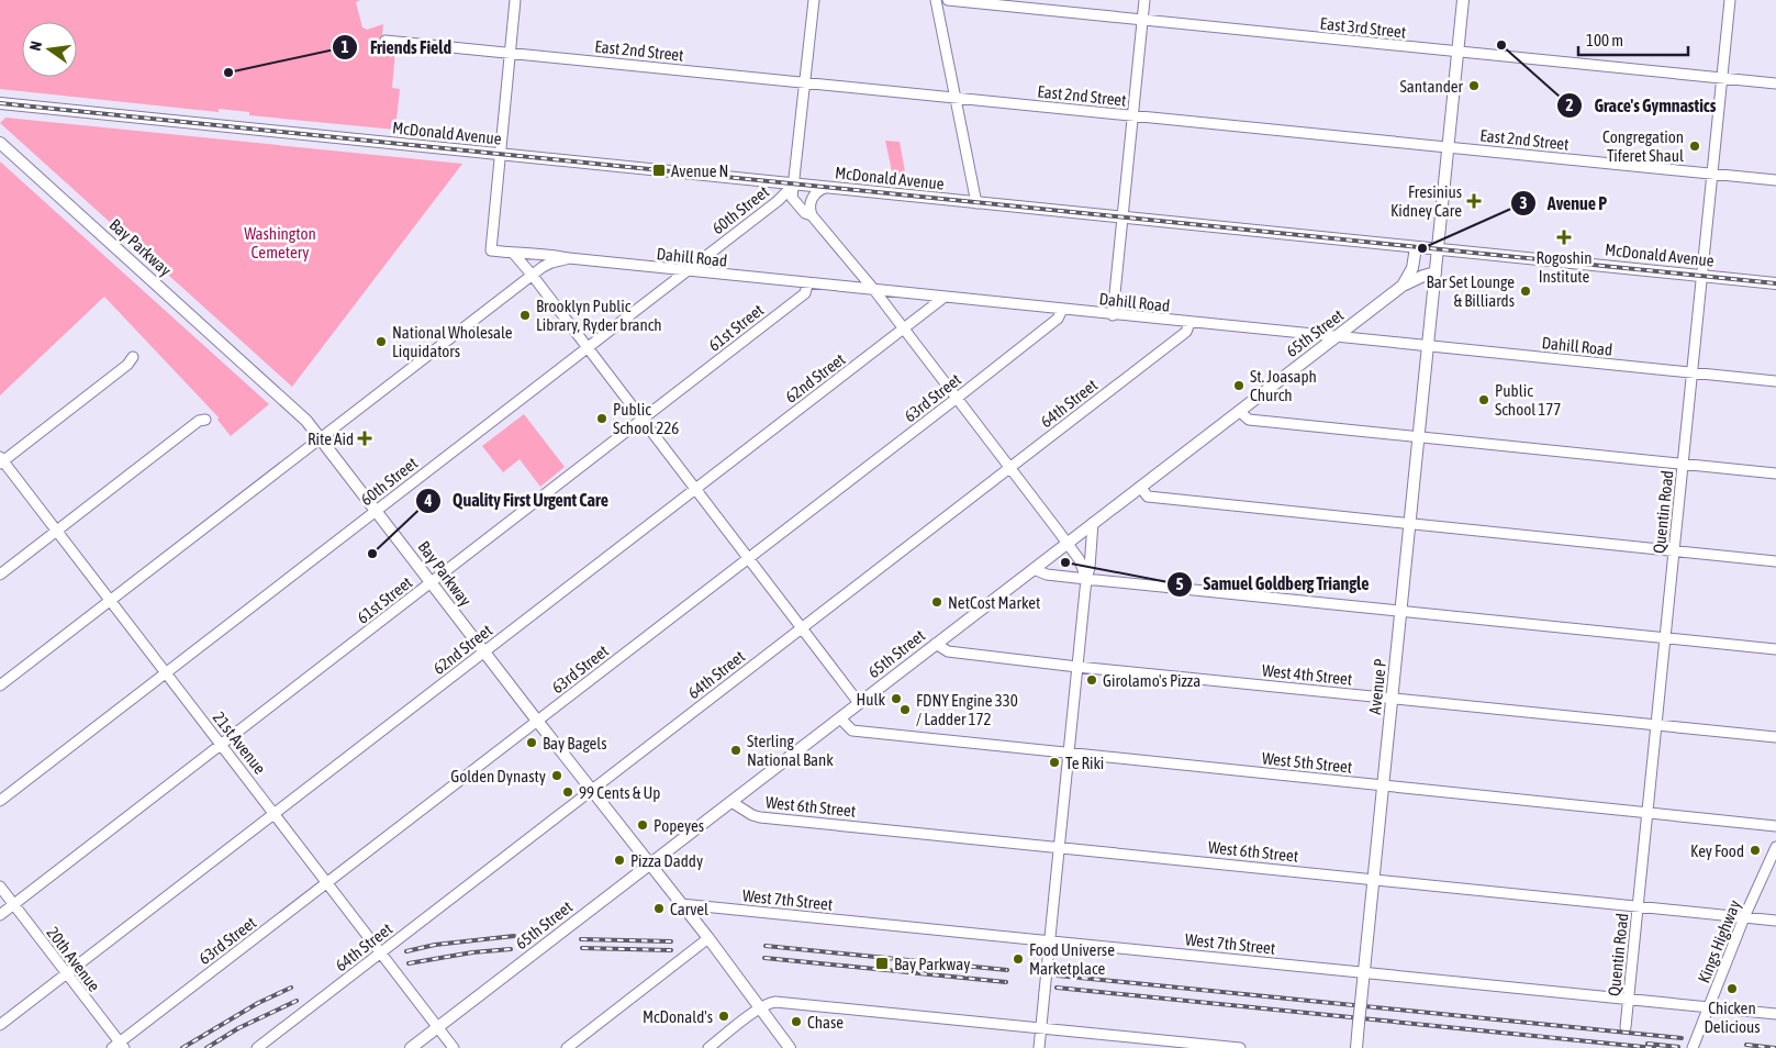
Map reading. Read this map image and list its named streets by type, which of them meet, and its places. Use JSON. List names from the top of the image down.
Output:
{
  "streets": {
    "main road": [
      "McDonald Avenue",
      "Bay Parkway",
      "65th Street",
      "Avenue P"
    ],
    "street": [
      "East 3rd Street",
      "East 2nd Street",
      "60th Street",
      "Dahill Road",
      "61st Street",
      "62nd Street",
      "63rd Street",
      "64th Street",
      "Quentin Road",
      "West 4th Street",
      "21st Avenue",
      "West 5th Street",
      "West 6th Street",
      "West 7th Street",
      "Kings Highway",
      "20th Avenue"
    ]
  },
  "crossings": [
    ["East 3rd Street", "Quentin Road"],
    ["East 3rd Street", "Avenue P"],
    ["East 2nd Street", "Quentin Road"],
    ["East 2nd Street", "Avenue P"],
    ["McDonald Avenue", "60th Street"],
    ["McDonald Avenue", "Dahill Road"],
    ["McDonald Avenue", "65th Street"],
    ["McDonald Avenue", "Quentin Road"],
    ["McDonald Avenue", "Avenue P"],
    ["60th Street", "Bay Parkway"],
    ["60th Street", "Dahill Road"],
    ["60th Street", "21st Avenue"],
    ["Bay Parkway", "61st Street"],
    ["Bay Parkway", "65th Street"],
    ["Bay Parkway", "62nd Street"],
    ["Bay Parkway", "63rd Street"],
    ["Bay Parkway", "64th Street"],
    ["Bay Parkway", "West 7th Street"],
    ["Dahill Road", "61st Street"],
    ["Dahill Road", "65th Street"],
    ["Dahill Road", "62nd Street"],
    ["Dahill Road", "63rd Street"],
    ["Dahill Road", "64th Street"],
    ["Dahill Road", "Quentin Road"],
    ["Dahill Road", "Avenue P"],
    ["61st Street", "21st Avenue"],
    ["61st Street", "20th Avenue"],
    ["65th Street", "West 4th Street"],
    ["65th Street", "Avenue P"],
    ["65th Street", "21st Avenue"],
    ["65th Street", "West 5th Street"],
    ["65th Street", "West 6th Street"],
    ["62nd Street", "21st Avenue"],
    ["62nd Street", "20th Avenue"],
    ["63rd Street", "21st Avenue"],
    ["63rd Street", "20th Avenue"],
    ["64th Street", "21st Avenue"],
    ["Quentin Road", "West 4th Street"],
    ["Quentin Road", "West 5th Street"],
    ["Quentin Road", "West 6th Street"],
    ["Quentin Road", "West 7th Street"],
    ["West 4th Street", "Avenue P"],
    ["Avenue P", "West 5th Street"],
    ["Avenue P", "West 6th Street"],
    ["Avenue P", "West 7th Street"],
    ["West 6th Street", "Kings Highway"],
    ["West 7th Street", "Kings Highway"]
  ],
  "parks": ["Washington Cemetery"],
  "places": {
    "other": [
      "Grace's Gymnastics",
      "Friends Field",
      "Santander",
      "Congregation Tiferet Shaul",
      "Avenue P",
      "Bar Set Lounge & Billiards",
      "Brooklyn Public Library, Ryder branch",
      "National Wholesale Liquidators",
      "St. Joasaph Church",
      "Public School 177",
      "Public School 226",
      "Quality First Urgent Care",
      "Samuel Goldberg Triangle",
      "NetCost Market",
      "Girolamo's Pizza",
      "Hulk",
      "FDNY Engine 330 / Ladder 172",
      "Bay Bagels",
      "Sterling National Bank",
      "Te Riki",
      "Golden Dynasty",
      "99 Cents & Up",
      "Popeyes",
      "Key Food",
      "Pizza Daddy",
      "Carvel",
      "Food Universe Marketplace",
      "Chicken Delicious",
      "McDonald's",
      "Chase"
    ],
    "transit": ["Avenue N", "Bay Parkway"],
    "health": ["Fresinius Kidney Care", "Rogoshin Institute", "Rite Aid"]
  },
  "scale_bar": "100 m",
  "north": "left"
}
